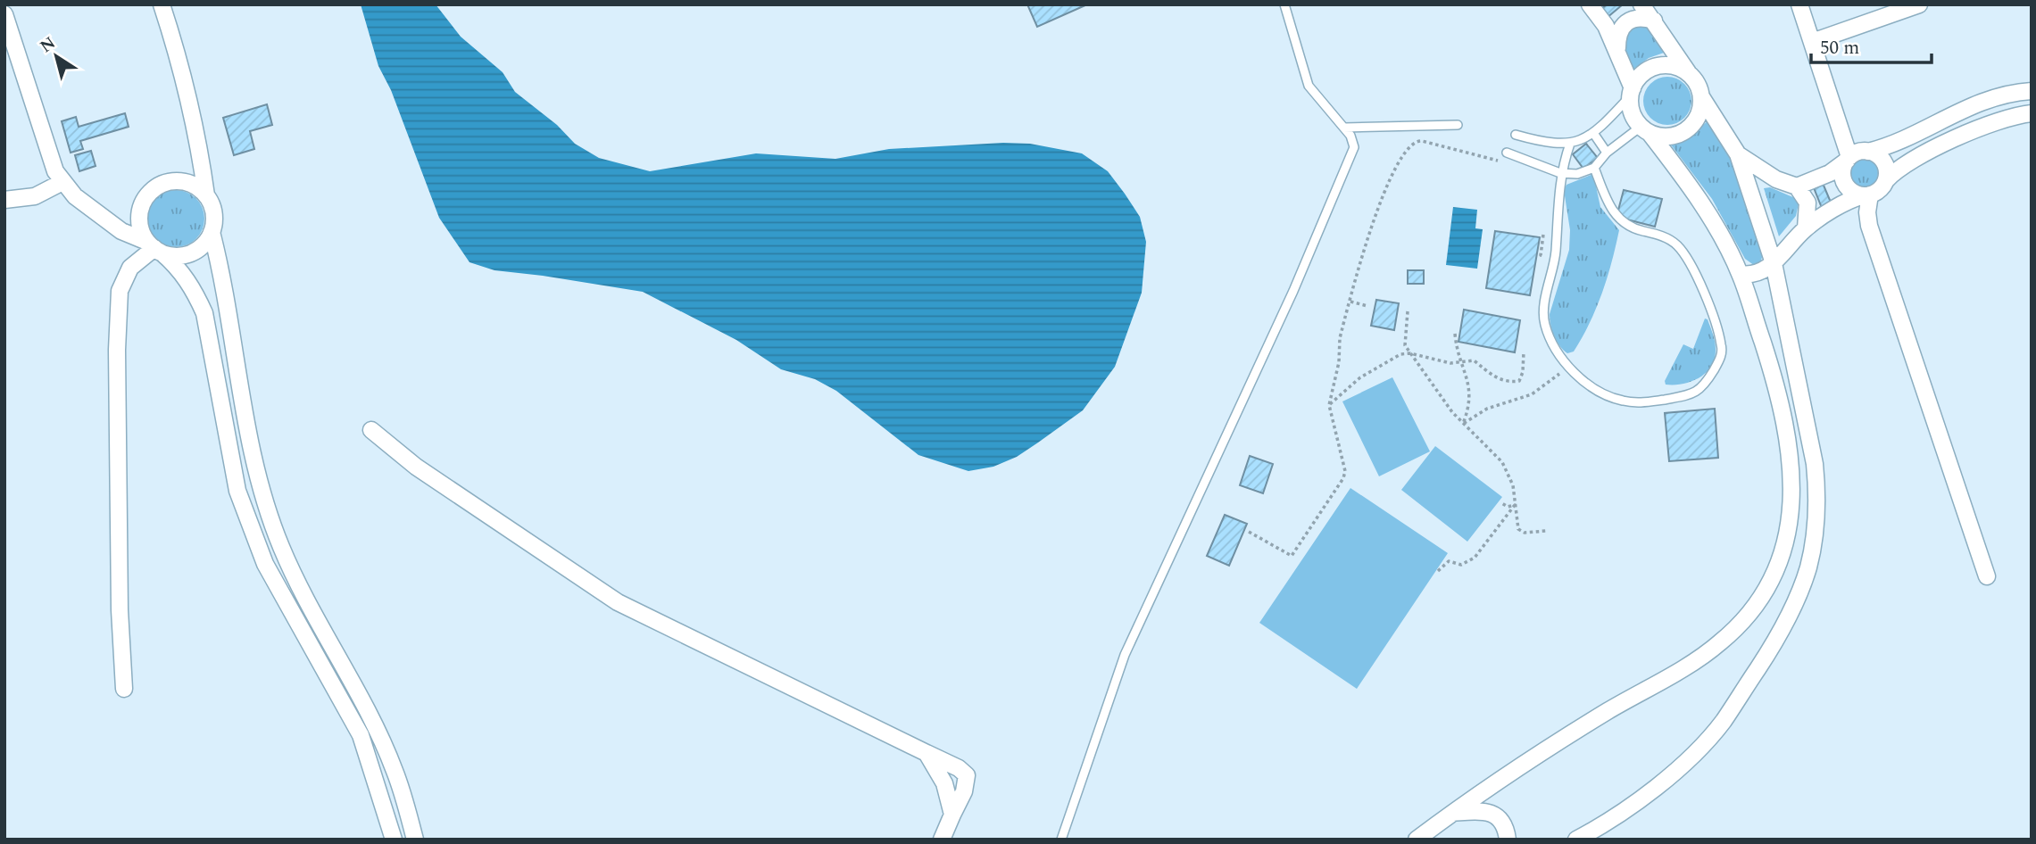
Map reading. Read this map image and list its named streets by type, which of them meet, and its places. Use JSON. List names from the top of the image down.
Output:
{
  "scale_bar": "50 m",
  "north": "top left"
}
